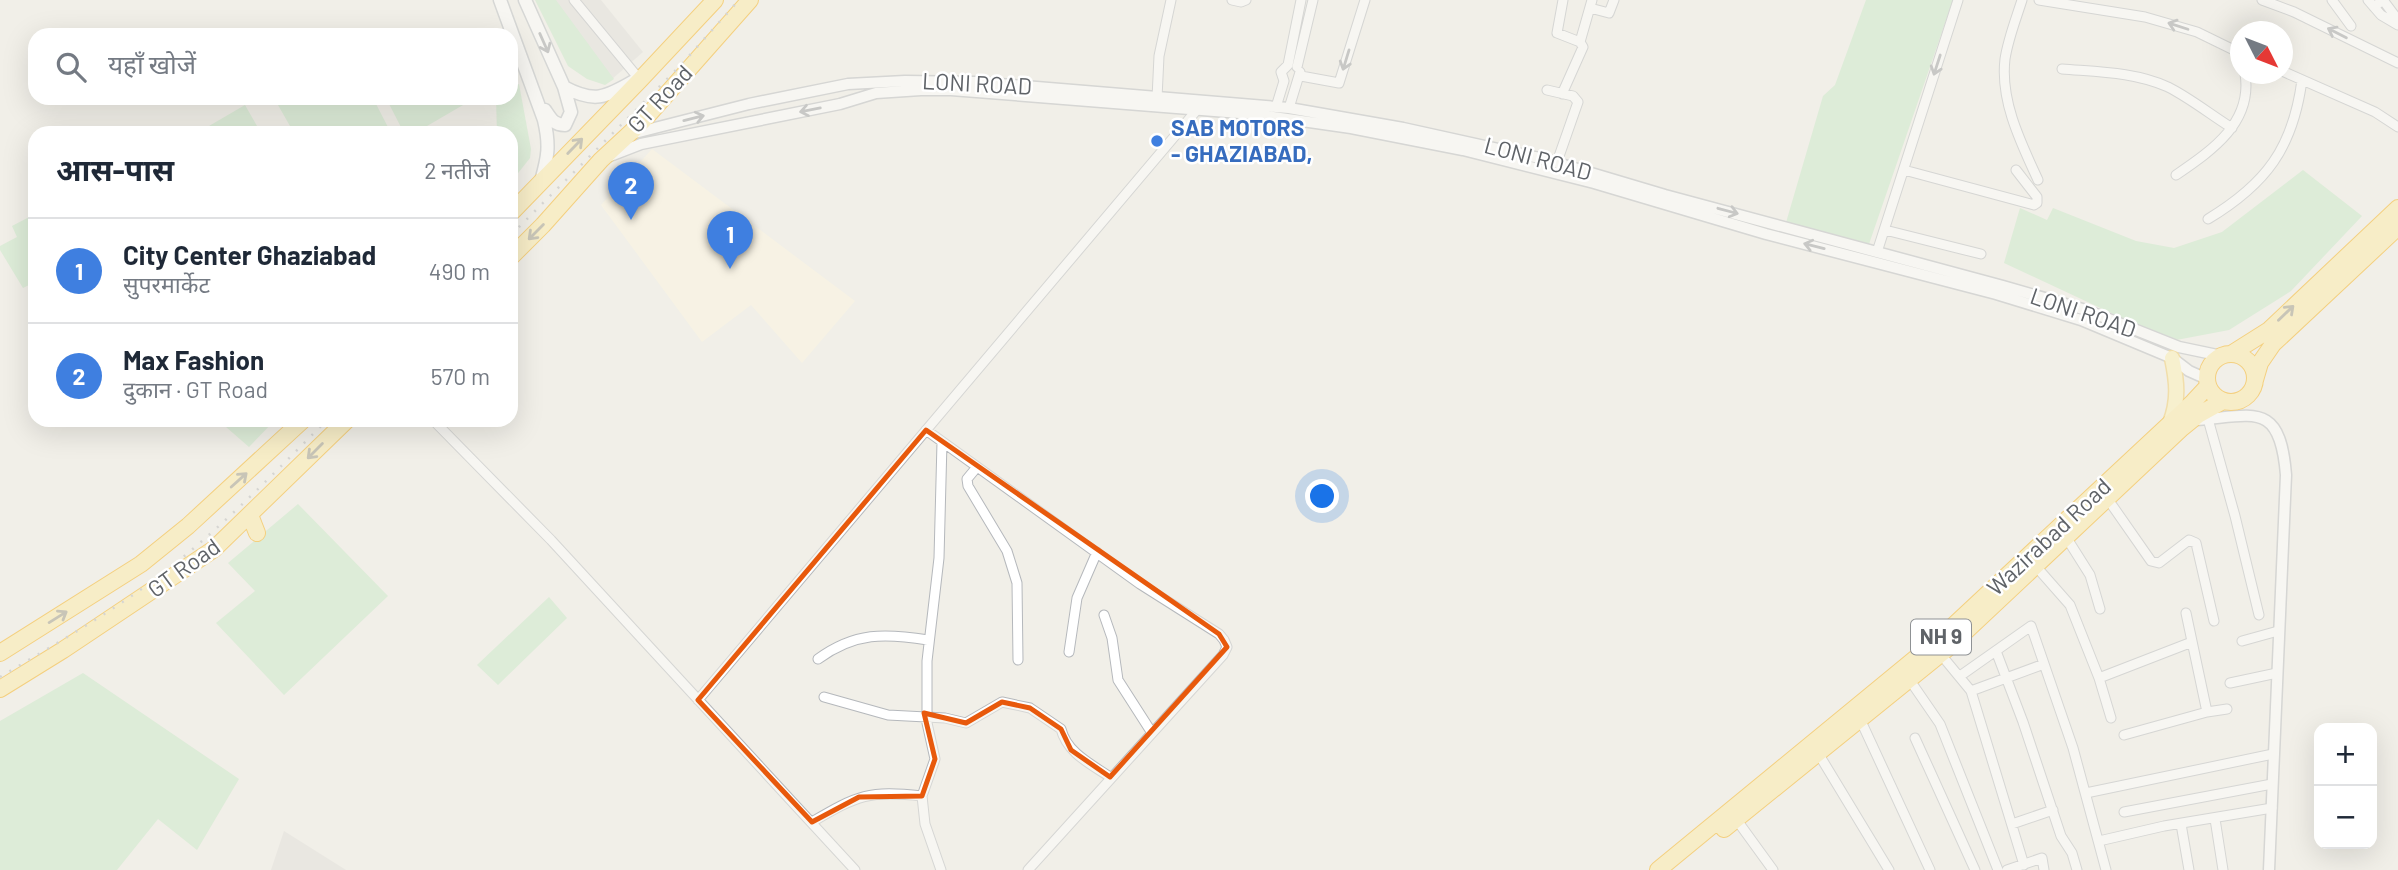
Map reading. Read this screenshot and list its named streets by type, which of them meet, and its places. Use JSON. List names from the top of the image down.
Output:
{
  "streets": {
    "highway": ["GT Road", "Wazirabad Road", "NH 9"],
    "street": ["LONI ROAD"]
  },
  "places": ["SAB MOTORS - GHAZIABAD,"],
  "north": "bottom right",
  "page": {
    "search": "यहाँ खोजें",
    "heading": ["आस-पास", "2 नतीजे"],
    "pins": ["2", "1"],
    "list": [
      {
        "mark": "1",
        "name": "City Center Ghaziabad",
        "note": "सुपरमार्केट",
        "value": "490 m"
      },
      {
        "mark": "2",
        "name": "Max Fashion",
        "note": "दुकान · GT Road",
        "value": "570 m"
      }
    ],
    "map_buttons": ["+", "−"]
  }
}
